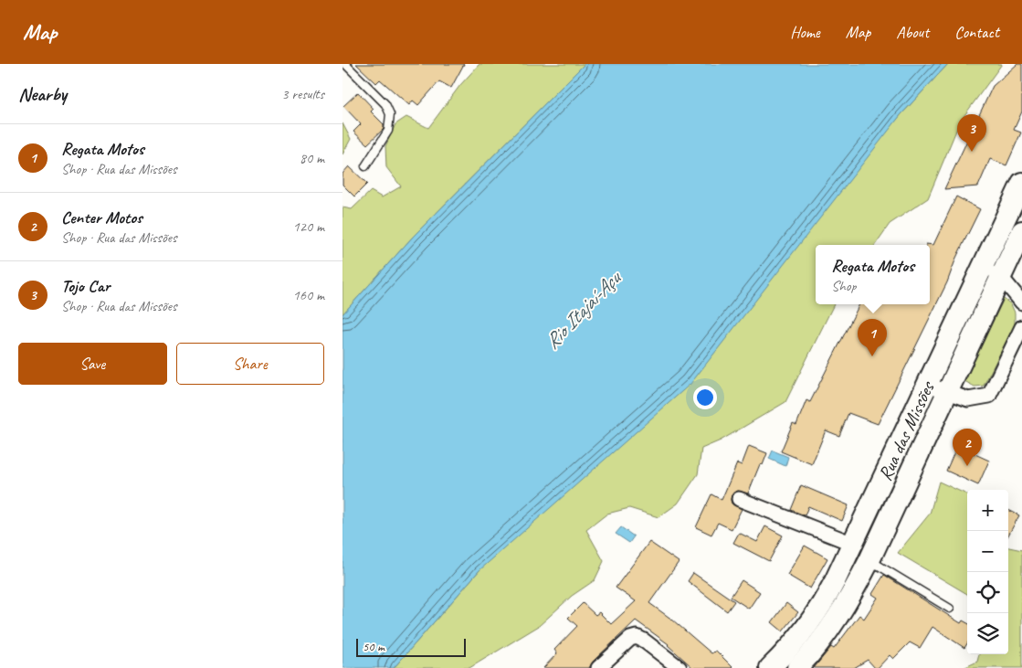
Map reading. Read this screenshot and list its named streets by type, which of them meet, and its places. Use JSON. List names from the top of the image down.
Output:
{
  "streets": {
    "main road": ["Rua das Missões"]
  },
  "water": ["Rio Itajaí-Açu"],
  "scale_bar": "50 m",
  "page": {
    "header": "Map",
    "nav": [
      "Home",
      "Map",
      "About",
      "Contact"
    ],
    "heading": ["Nearby", "3 results"],
    "pins": ["3", "1", "2"],
    "list": [
      {
        "mark": "1",
        "name": "Regata Motos",
        "note": "Shop · Rua das Missões",
        "value": "80 m"
      },
      {
        "mark": "2",
        "name": "Center Motos",
        "note": "Shop · Rua das Missões",
        "value": "120 m"
      },
      {
        "mark": "3",
        "name": "Tojo Car",
        "note": "Shop · Rua das Missões",
        "value": "160 m"
      }
    ],
    "popup": ["Regata Motos", "Shop"],
    "buttons": ["Save", "Share"],
    "map_buttons": ["+", "−"],
    "scale": "50 m"
  }
}
